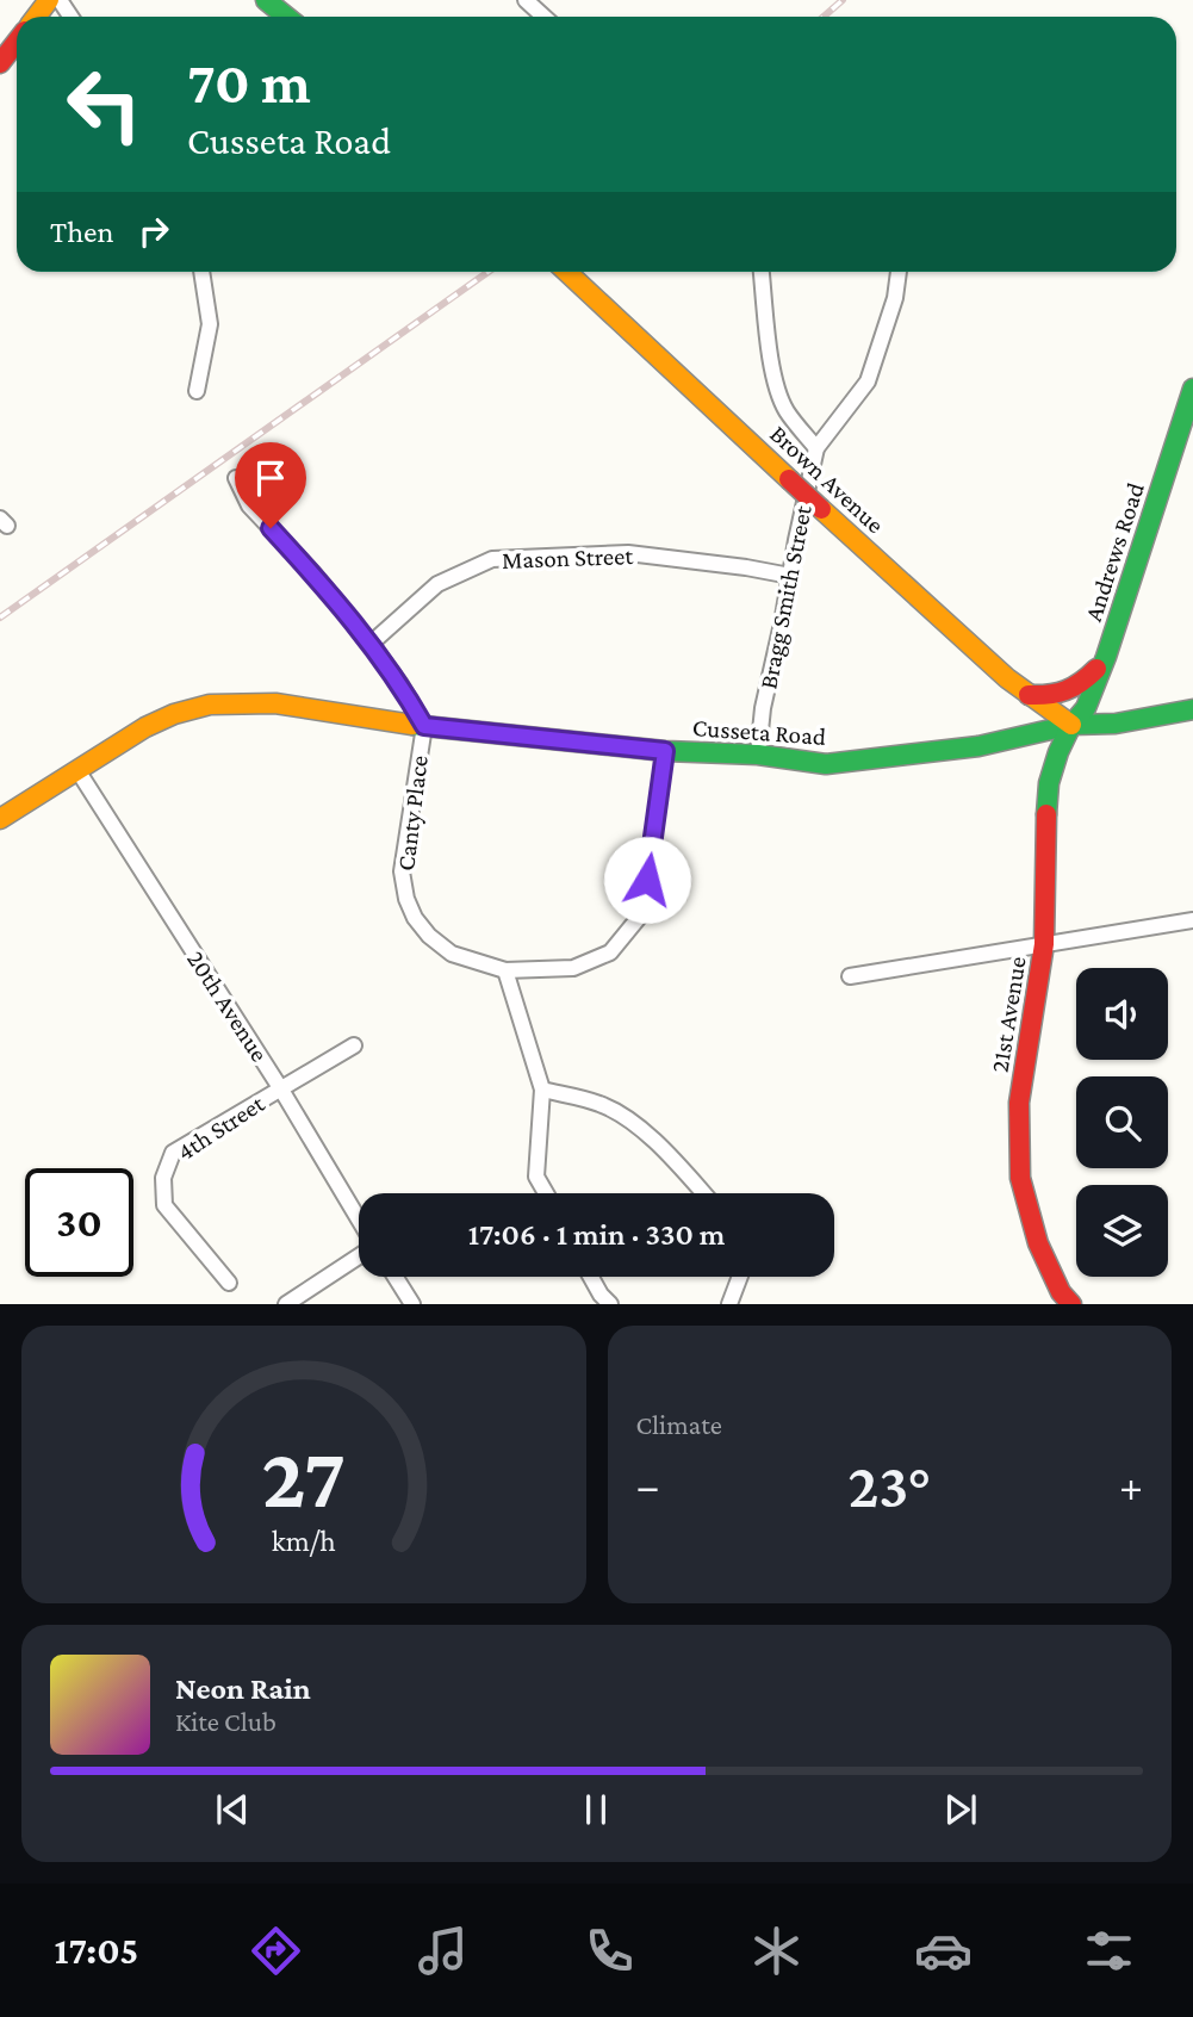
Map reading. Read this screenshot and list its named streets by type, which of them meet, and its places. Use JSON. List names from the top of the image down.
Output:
{
  "streets": {
    "street": [
      "Brown Avenue",
      "Andrews Road",
      "Mason Street",
      "Bragg Smith Street",
      "Cusseta Road",
      "Canty Place",
      "20th Avenue",
      "21st Avenue",
      "4th Street"
    ]
  },
  "crossings": [
    ["Brown Avenue", "Andrews Road"],
    ["Brown Avenue", "Cusseta Road"],
    ["Brown Avenue", "21st Avenue"],
    ["Andrews Road", "Cusseta Road"],
    ["Andrews Road", "21st Avenue"],
    ["Mason Street", "Bragg Smith Street"],
    ["Bragg Smith Street", "Cusseta Road"],
    ["Cusseta Road", "Canty Place"],
    ["Cusseta Road", "20th Avenue"],
    ["Cusseta Road", "21st Avenue"],
    ["20th Avenue", "4th Street"]
  ],
  "page": {
    "turn": ["70 m", "Cusseta Road"],
    "then": "Then",
    "limit": "30",
    "trip": "17:06 · 1 min · 330 m",
    "tile": "Climate",
    "heat": ["−", "23°", "+"],
    "song": ["Neon Rain", "Kite Club"],
    "tabs": "17:05",
    "gauge": ["27", "km/h"]
  }
}
